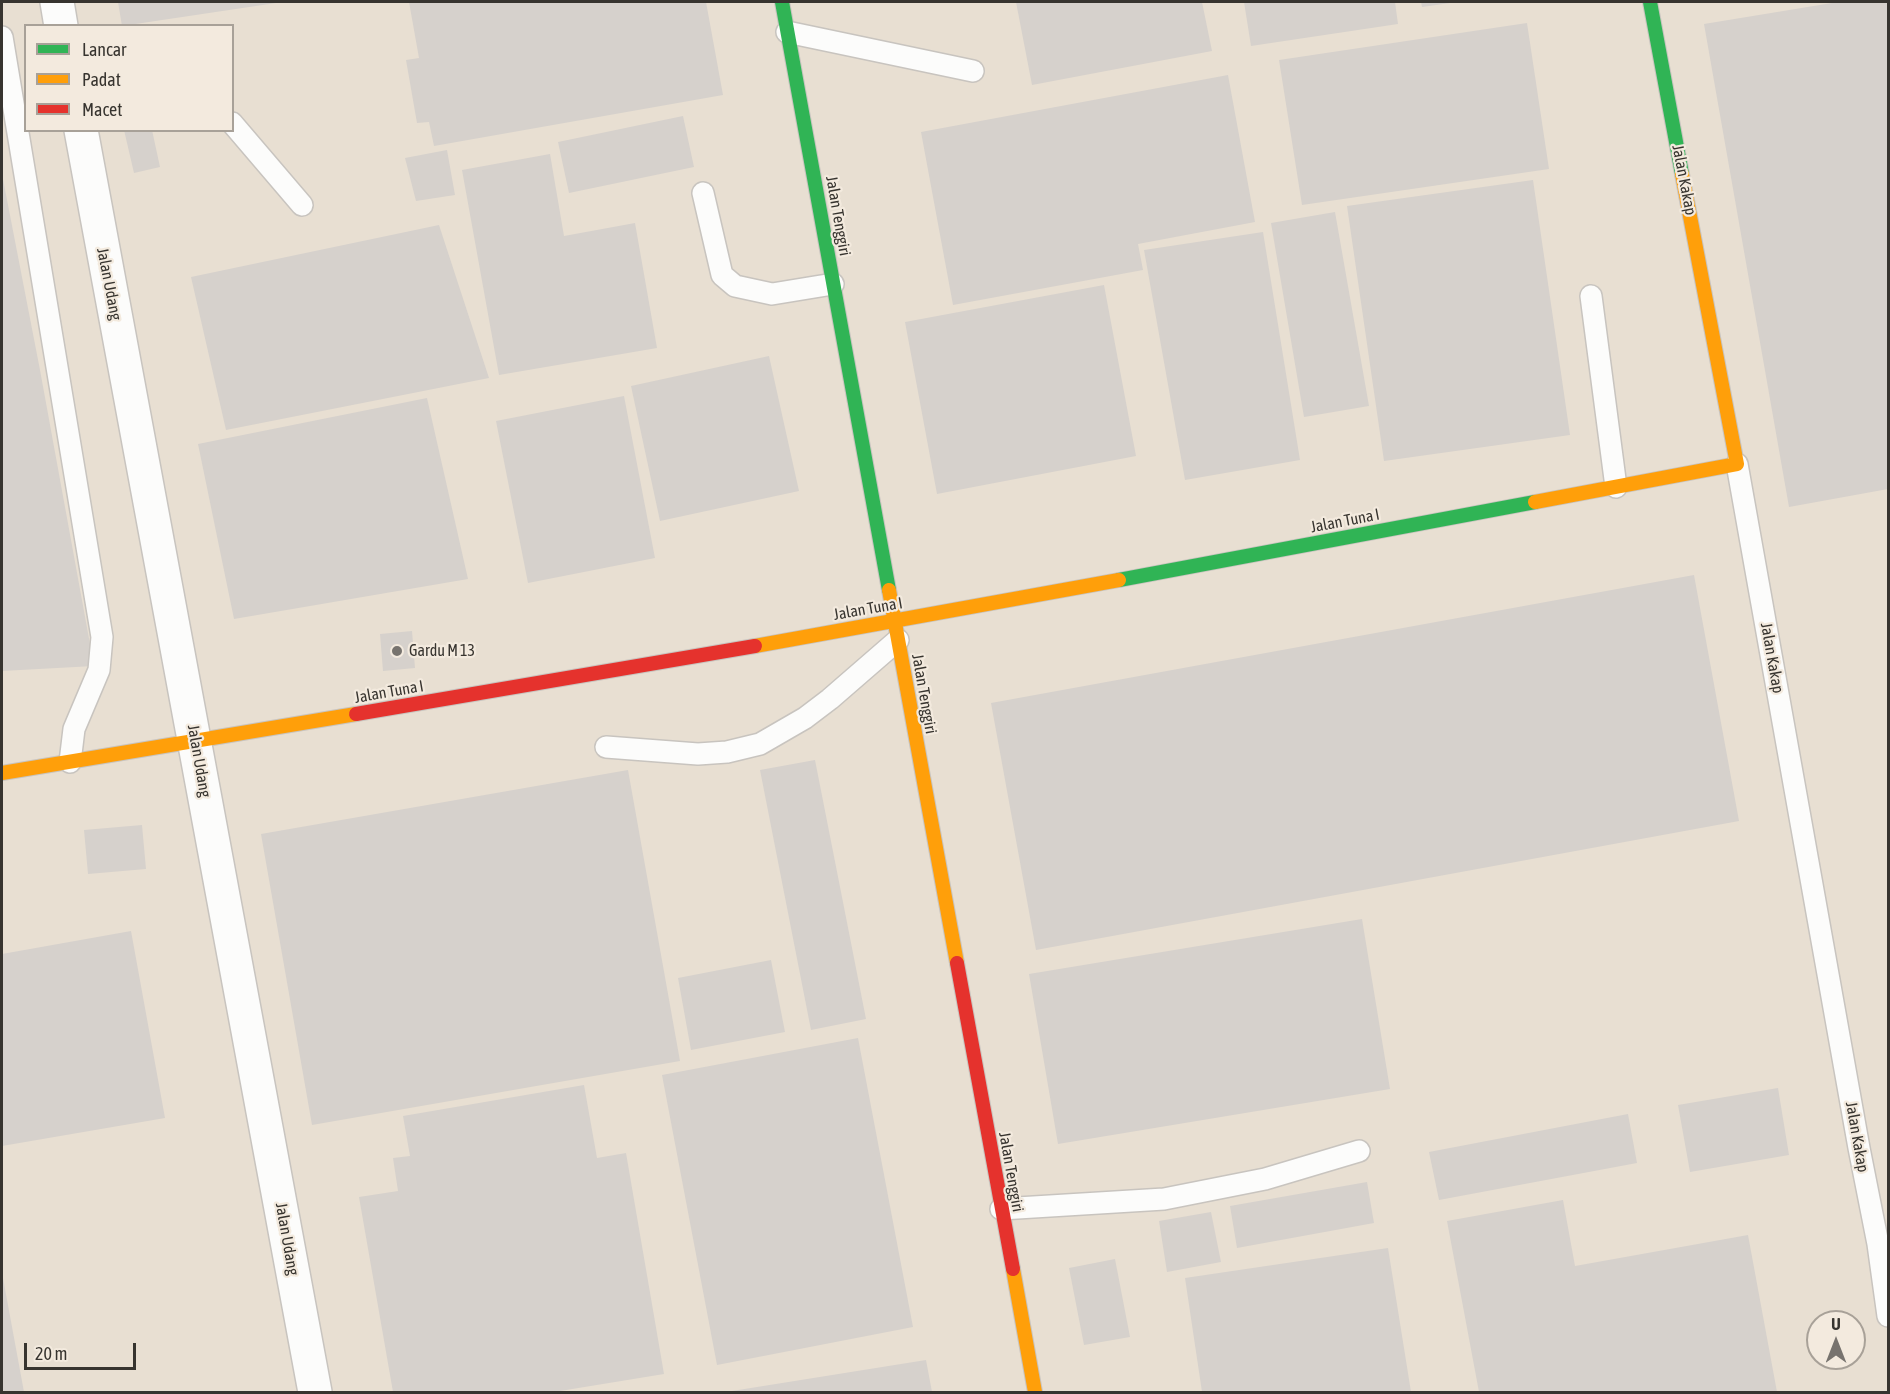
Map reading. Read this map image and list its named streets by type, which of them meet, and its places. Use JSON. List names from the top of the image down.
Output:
{
  "streets": {
    "street": [
      "Jalan Kakap",
      "Jalan Tenggiri",
      "Jalan Udang",
      "Jalan Tuna I"
    ]
  },
  "crossings": [
    ["Jalan Kakap", "Jalan Tuna I"],
    ["Jalan Tenggiri", "Jalan Tuna I"],
    ["Jalan Udang", "Jalan Tuna I"]
  ],
  "places": ["Gardu M 13"],
  "legend": ["Lancar", "Padat", "Macet"],
  "scale_bar": "20 m",
  "north": "top"
}
